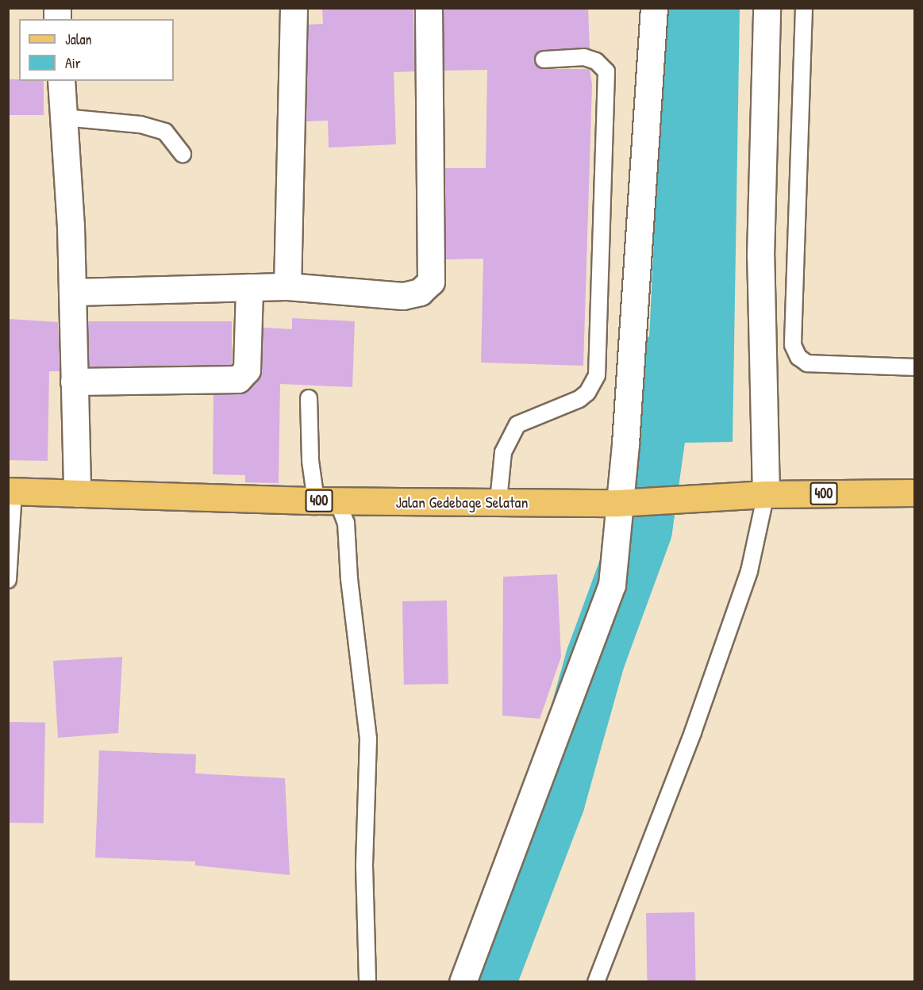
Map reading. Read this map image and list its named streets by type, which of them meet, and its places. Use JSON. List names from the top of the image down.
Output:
{
  "streets": {
    "main road": ["400", "Jalan Gedebage Selatan"]
  },
  "legend": ["Jalan", "Air"]
}
